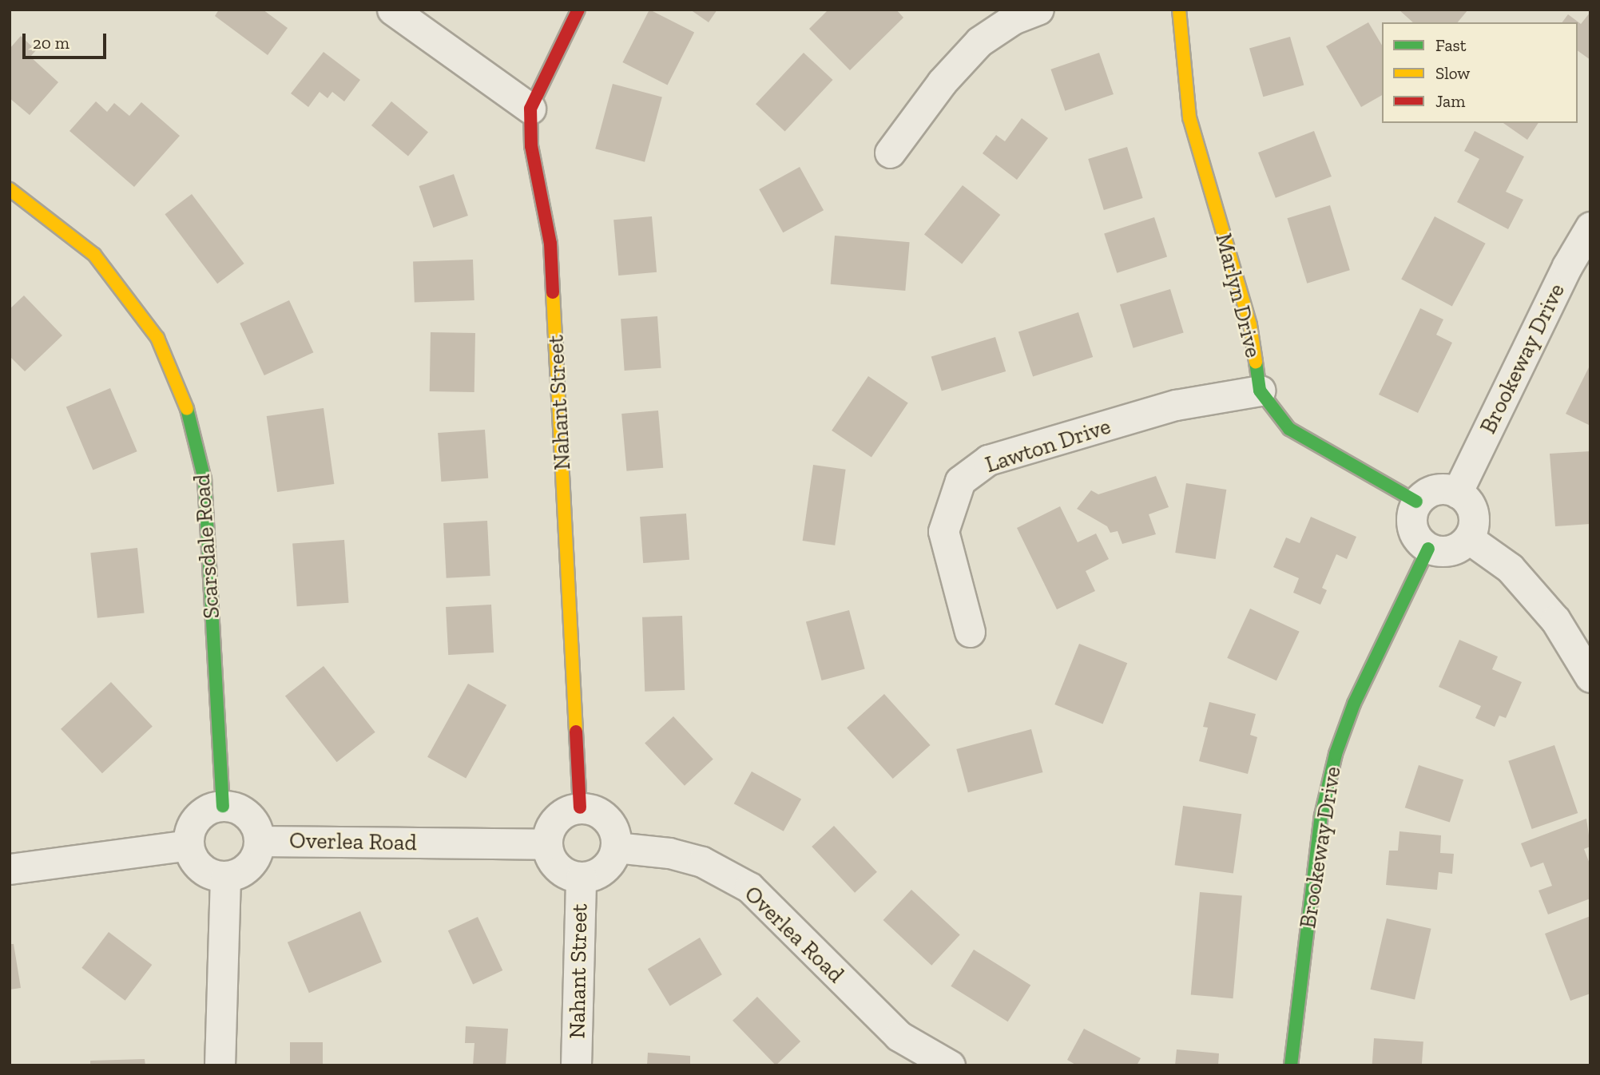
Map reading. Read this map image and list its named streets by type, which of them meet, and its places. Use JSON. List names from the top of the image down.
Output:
{
  "streets": {
    "street": [
      "Marlyn Drive",
      "Brookeway Drive",
      "Nahant Street",
      "Lawton Drive",
      "Scarsdale Road",
      "Overlea Road"
    ]
  },
  "crossings": [
    ["Marlyn Drive", "Brookeway Drive"],
    ["Marlyn Drive", "Lawton Drive"],
    ["Nahant Street", "Overlea Road"],
    ["Scarsdale Road", "Overlea Road"]
  ],
  "legend": ["Fast", "Slow", "Jam"],
  "scale_bar": "20 m"
}
